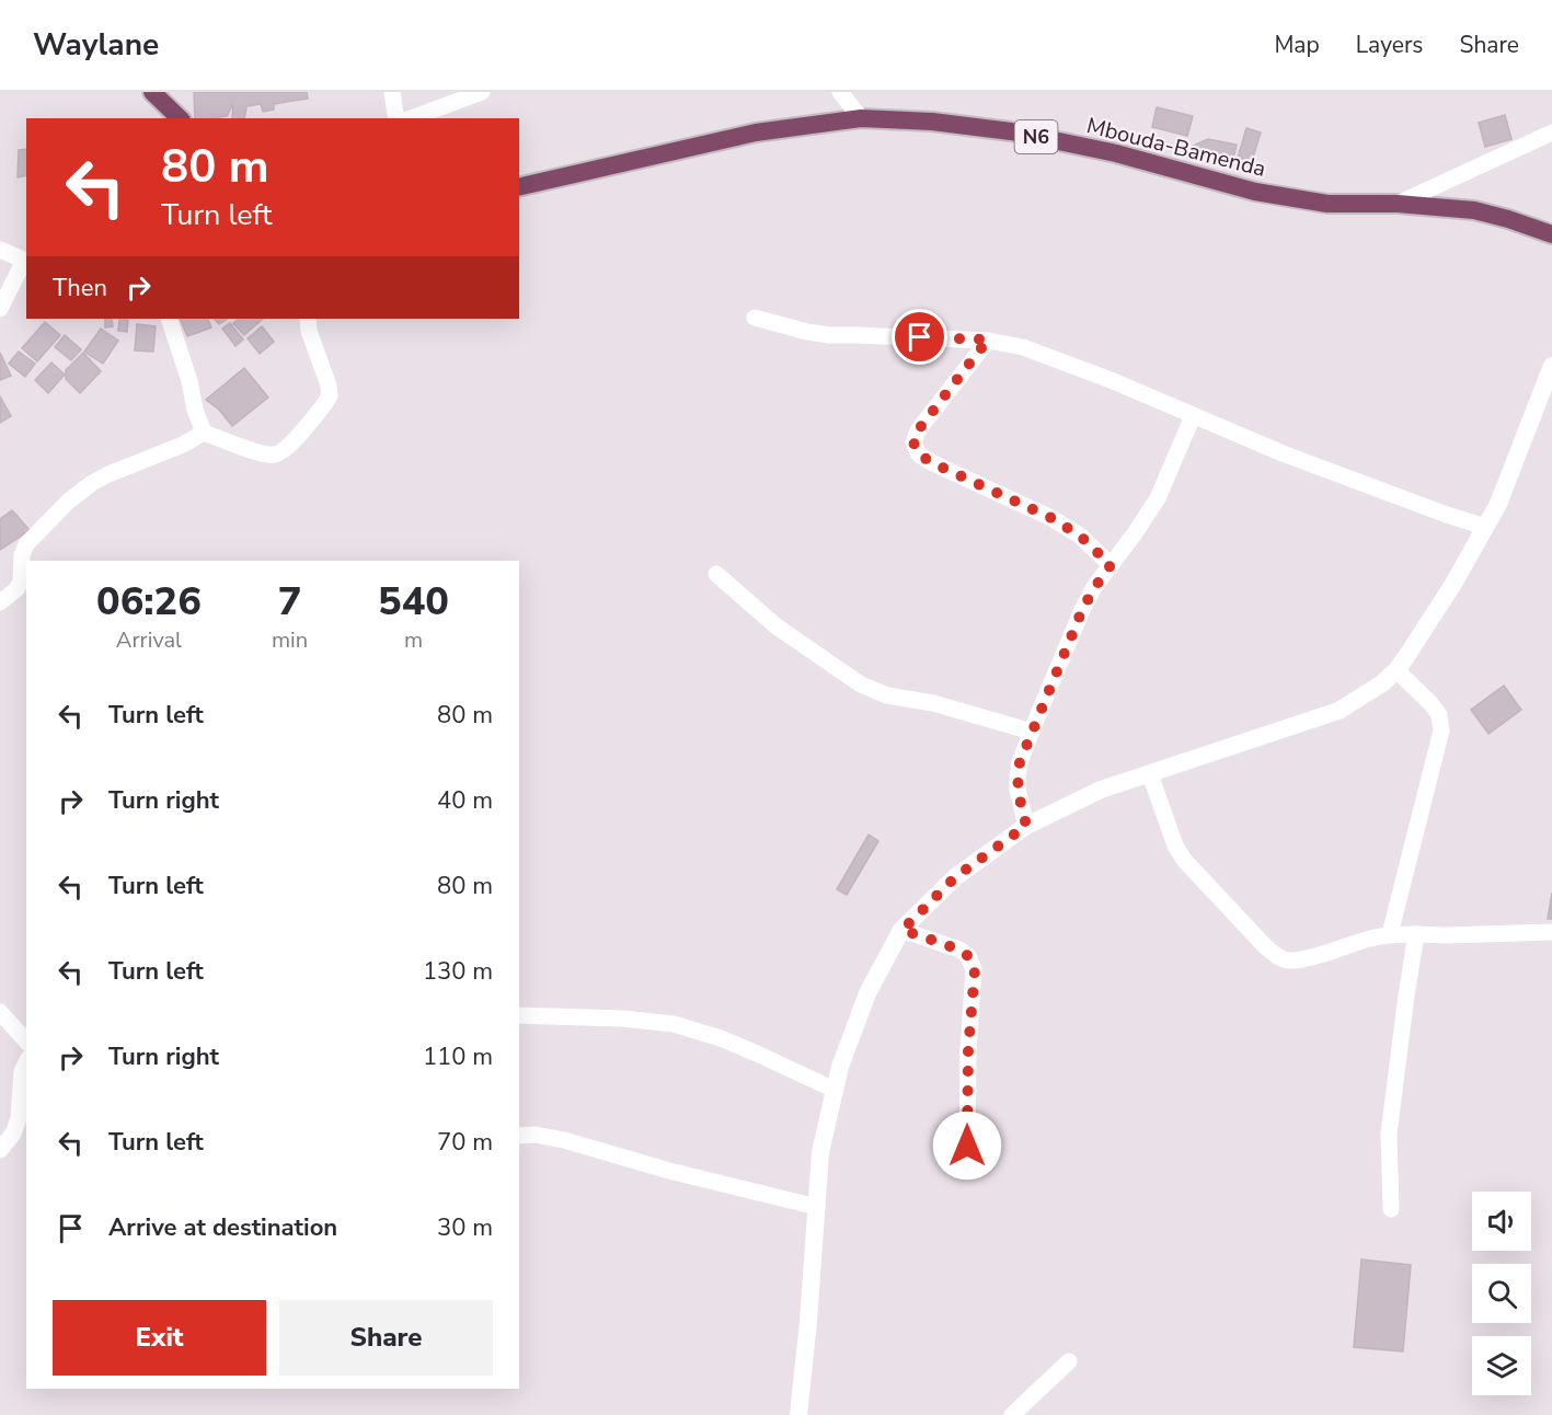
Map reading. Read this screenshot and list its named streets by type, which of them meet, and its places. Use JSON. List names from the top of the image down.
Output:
{
  "streets": {
    "highway": ["N6", "Mbouda-Bamenda"]
  },
  "page": {
    "header": "Waylane",
    "nav": ["Map", "Layers", "Share"],
    "turn": ["80 m", "Turn left"],
    "then": "Then",
    "eta": [
      "06:26",
      "Arrival",
      "7",
      "min",
      "540",
      "m"
    ],
    "list": [
      {
        "name": "Turn left",
        "value": "80 m"
      },
      {
        "name": "Turn right",
        "value": "40 m"
      },
      {
        "name": "Turn left",
        "value": "80 m"
      },
      {
        "name": "Turn left",
        "value": "130 m"
      },
      {
        "name": "Turn right",
        "value": "110 m"
      },
      {
        "name": "Turn left",
        "value": "70 m"
      },
      {
        "name": "Arrive at destination",
        "value": "30 m"
      }
    ],
    "buttons": ["Exit", "Share"]
  }
}
